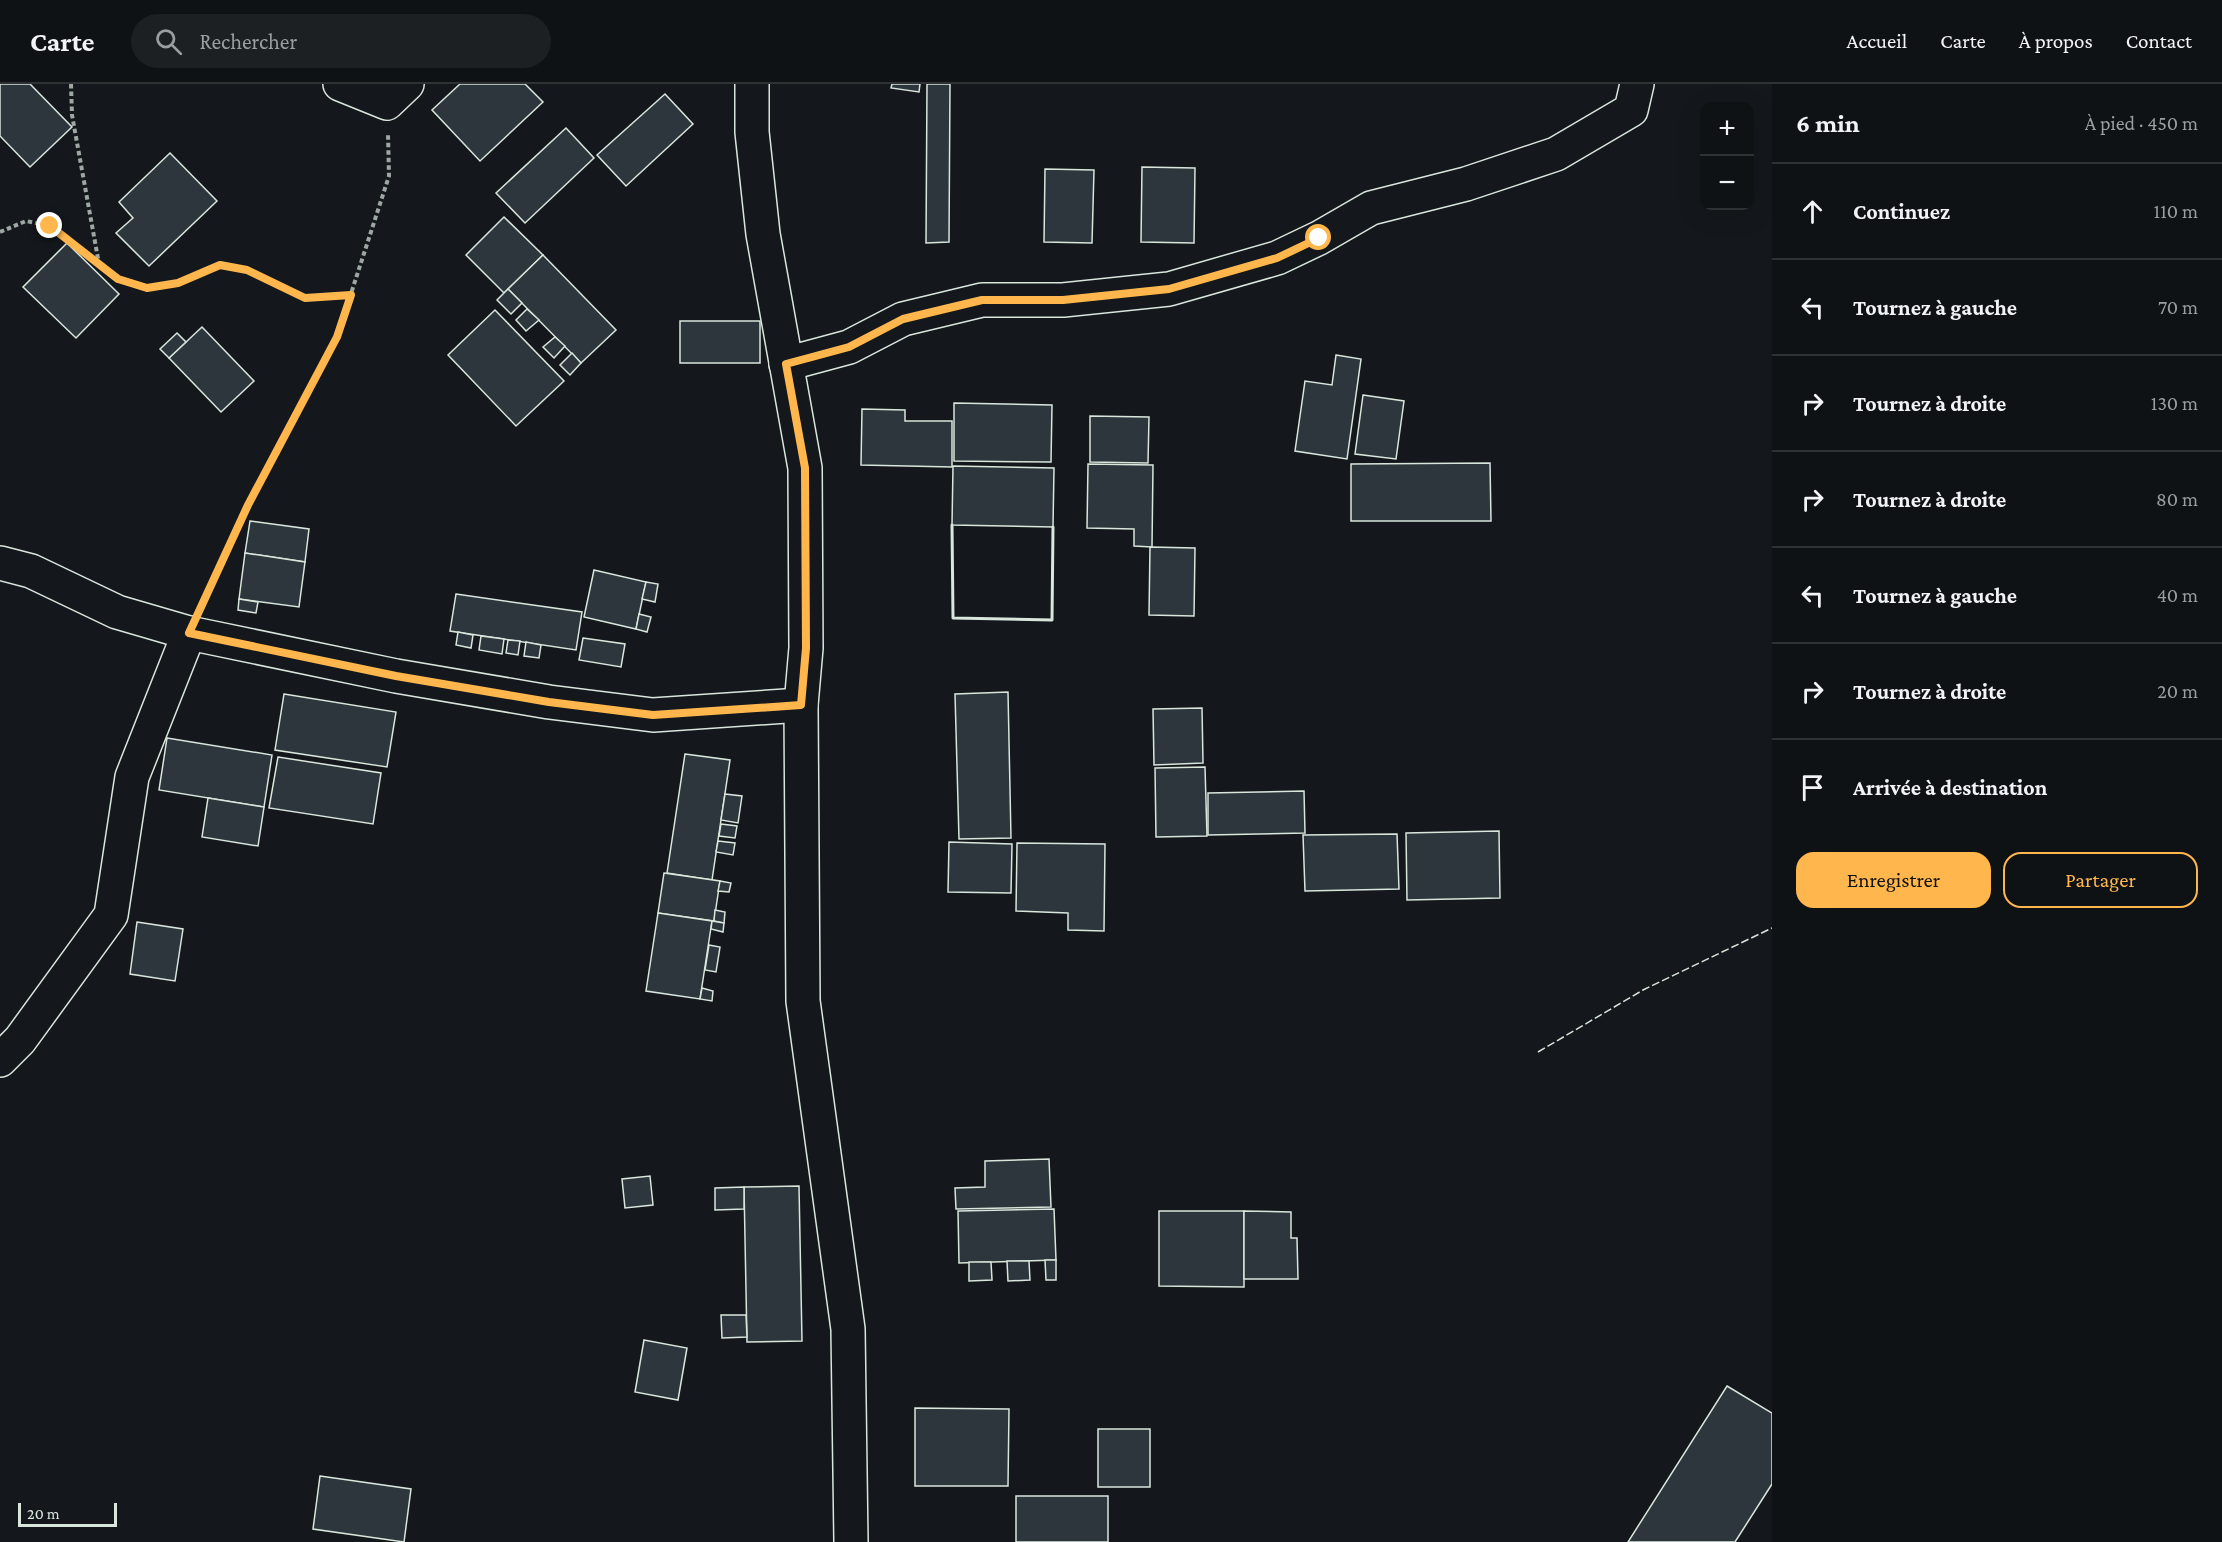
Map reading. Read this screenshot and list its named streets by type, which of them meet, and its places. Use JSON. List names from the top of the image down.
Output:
{
  "scale_bar": "20 m",
  "page": {
    "header": "Carte",
    "search": "Rechercher",
    "nav": [
      "Accueil",
      "Carte",
      "À propos",
      "Contact"
    ],
    "heading": ["6 min", "À pied · 450 m"],
    "map_buttons": ["+", "−"],
    "list": [
      ["Continuez", "110 m"],
      ["Tournez à gauche", "70 m"],
      ["Tournez à droite", "130 m"],
      ["Tournez à droite", "80 m"],
      ["Tournez à gauche", "40 m"],
      ["Tournez à droite", "20 m"],
      "Arrivée à destination"
    ],
    "buttons": ["Enregistrer", "Partager"],
    "scale": "20 m"
  }
}
